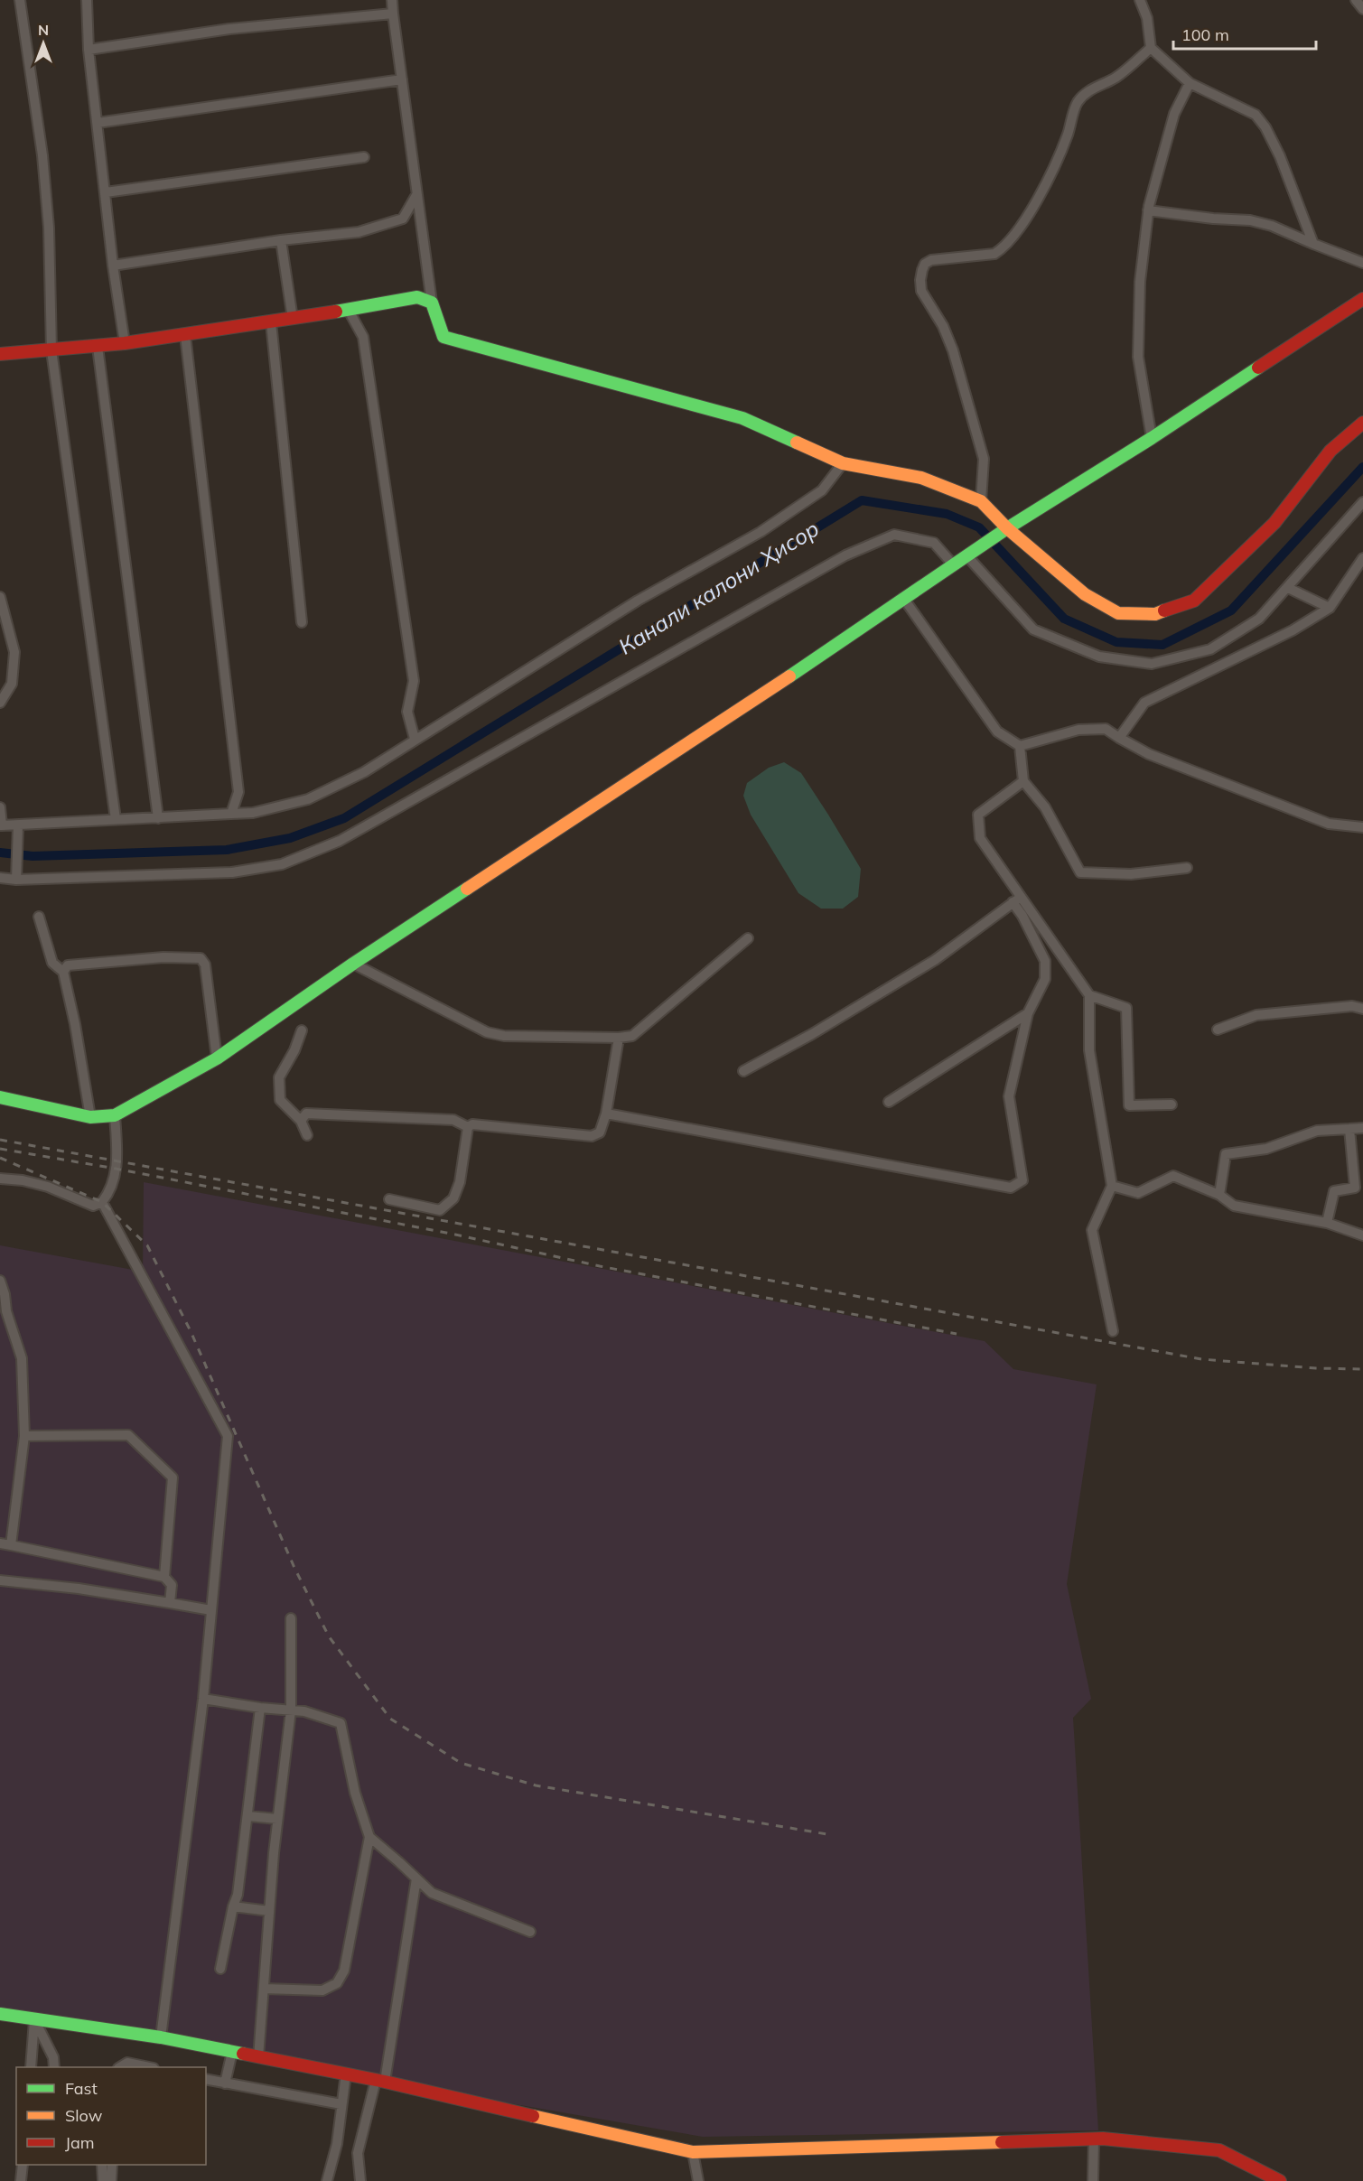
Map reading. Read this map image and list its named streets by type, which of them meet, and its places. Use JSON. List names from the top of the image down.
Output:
{
  "water": ["Канали калони Ҳисор"],
  "legend": ["Fast", "Slow", "Jam"],
  "scale_bar": "100 m",
  "north": "top"
}
